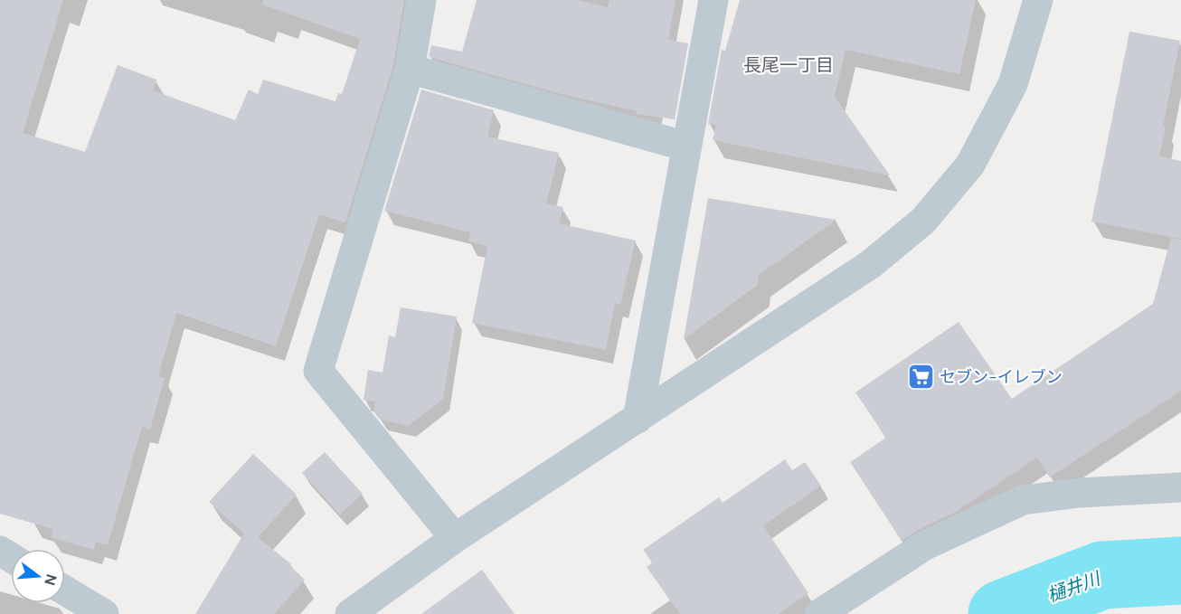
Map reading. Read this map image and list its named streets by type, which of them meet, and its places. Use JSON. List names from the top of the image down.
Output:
{
  "districts": ["長尾一丁目"],
  "water": ["樋井川"],
  "places": {
    "supermarket": ["セブン-イレブン"]
  },
  "north": "right"
}
